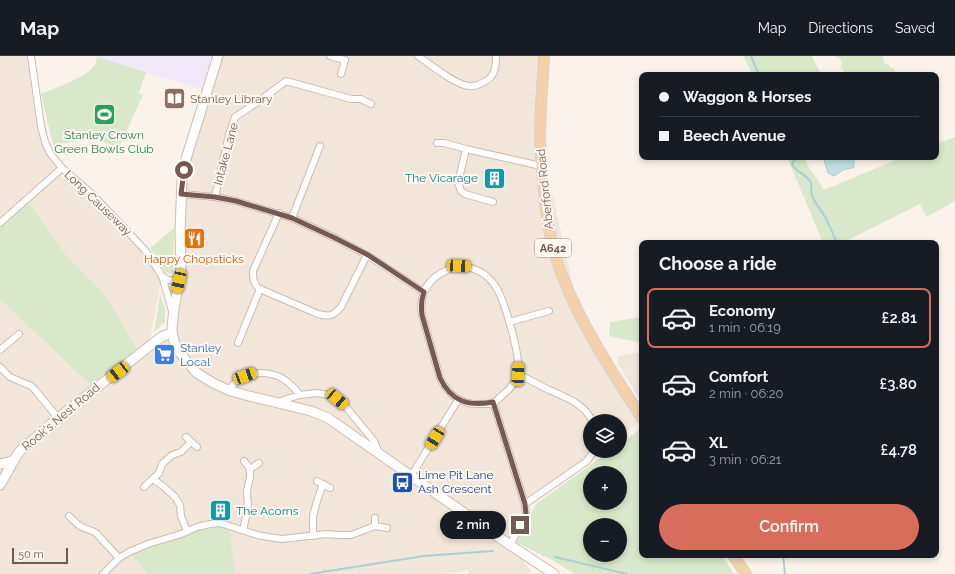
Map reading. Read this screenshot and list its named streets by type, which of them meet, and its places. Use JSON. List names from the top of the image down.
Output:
{
  "streets": {
    "main road": ["Aberford Road", "A642"],
    "street": ["Intake Lane", "Long Causeway", "Rook's Nest Road"]
  },
  "places": {
    "library": ["Stanley Library"],
    "sports": ["Stanley Crown Green Bowls Club"],
    "building": ["The Vicarage", "The Acorns"],
    "restaurant": ["Happy Chopsticks"],
    "supermarket": ["Stanley Local"],
    "bus stop": ["Lime Pit Lane Ash Crescent"]
  },
  "scale_bar": "50 m",
  "page": {
    "header": "Map",
    "nav": ["Map", "Directions", "Saved"],
    "banner": ["Waggon & Horses", "Beech Avenue"],
    "heading": "Choose a ride",
    "list": [
      {
        "name": "Economy",
        "note": "1 min · 06:19",
        "value": "£2.81"
      },
      {
        "name": "Comfort",
        "note": "2 min · 06:20",
        "value": "£3.80"
      },
      {
        "name": "XL",
        "note": "3 min · 06:21",
        "value": "£4.78"
      }
    ],
    "map_buttons": ["+", "−"],
    "buttons": "Confirm",
    "bubble": "2 min",
    "scale": "50 m"
  }
}
